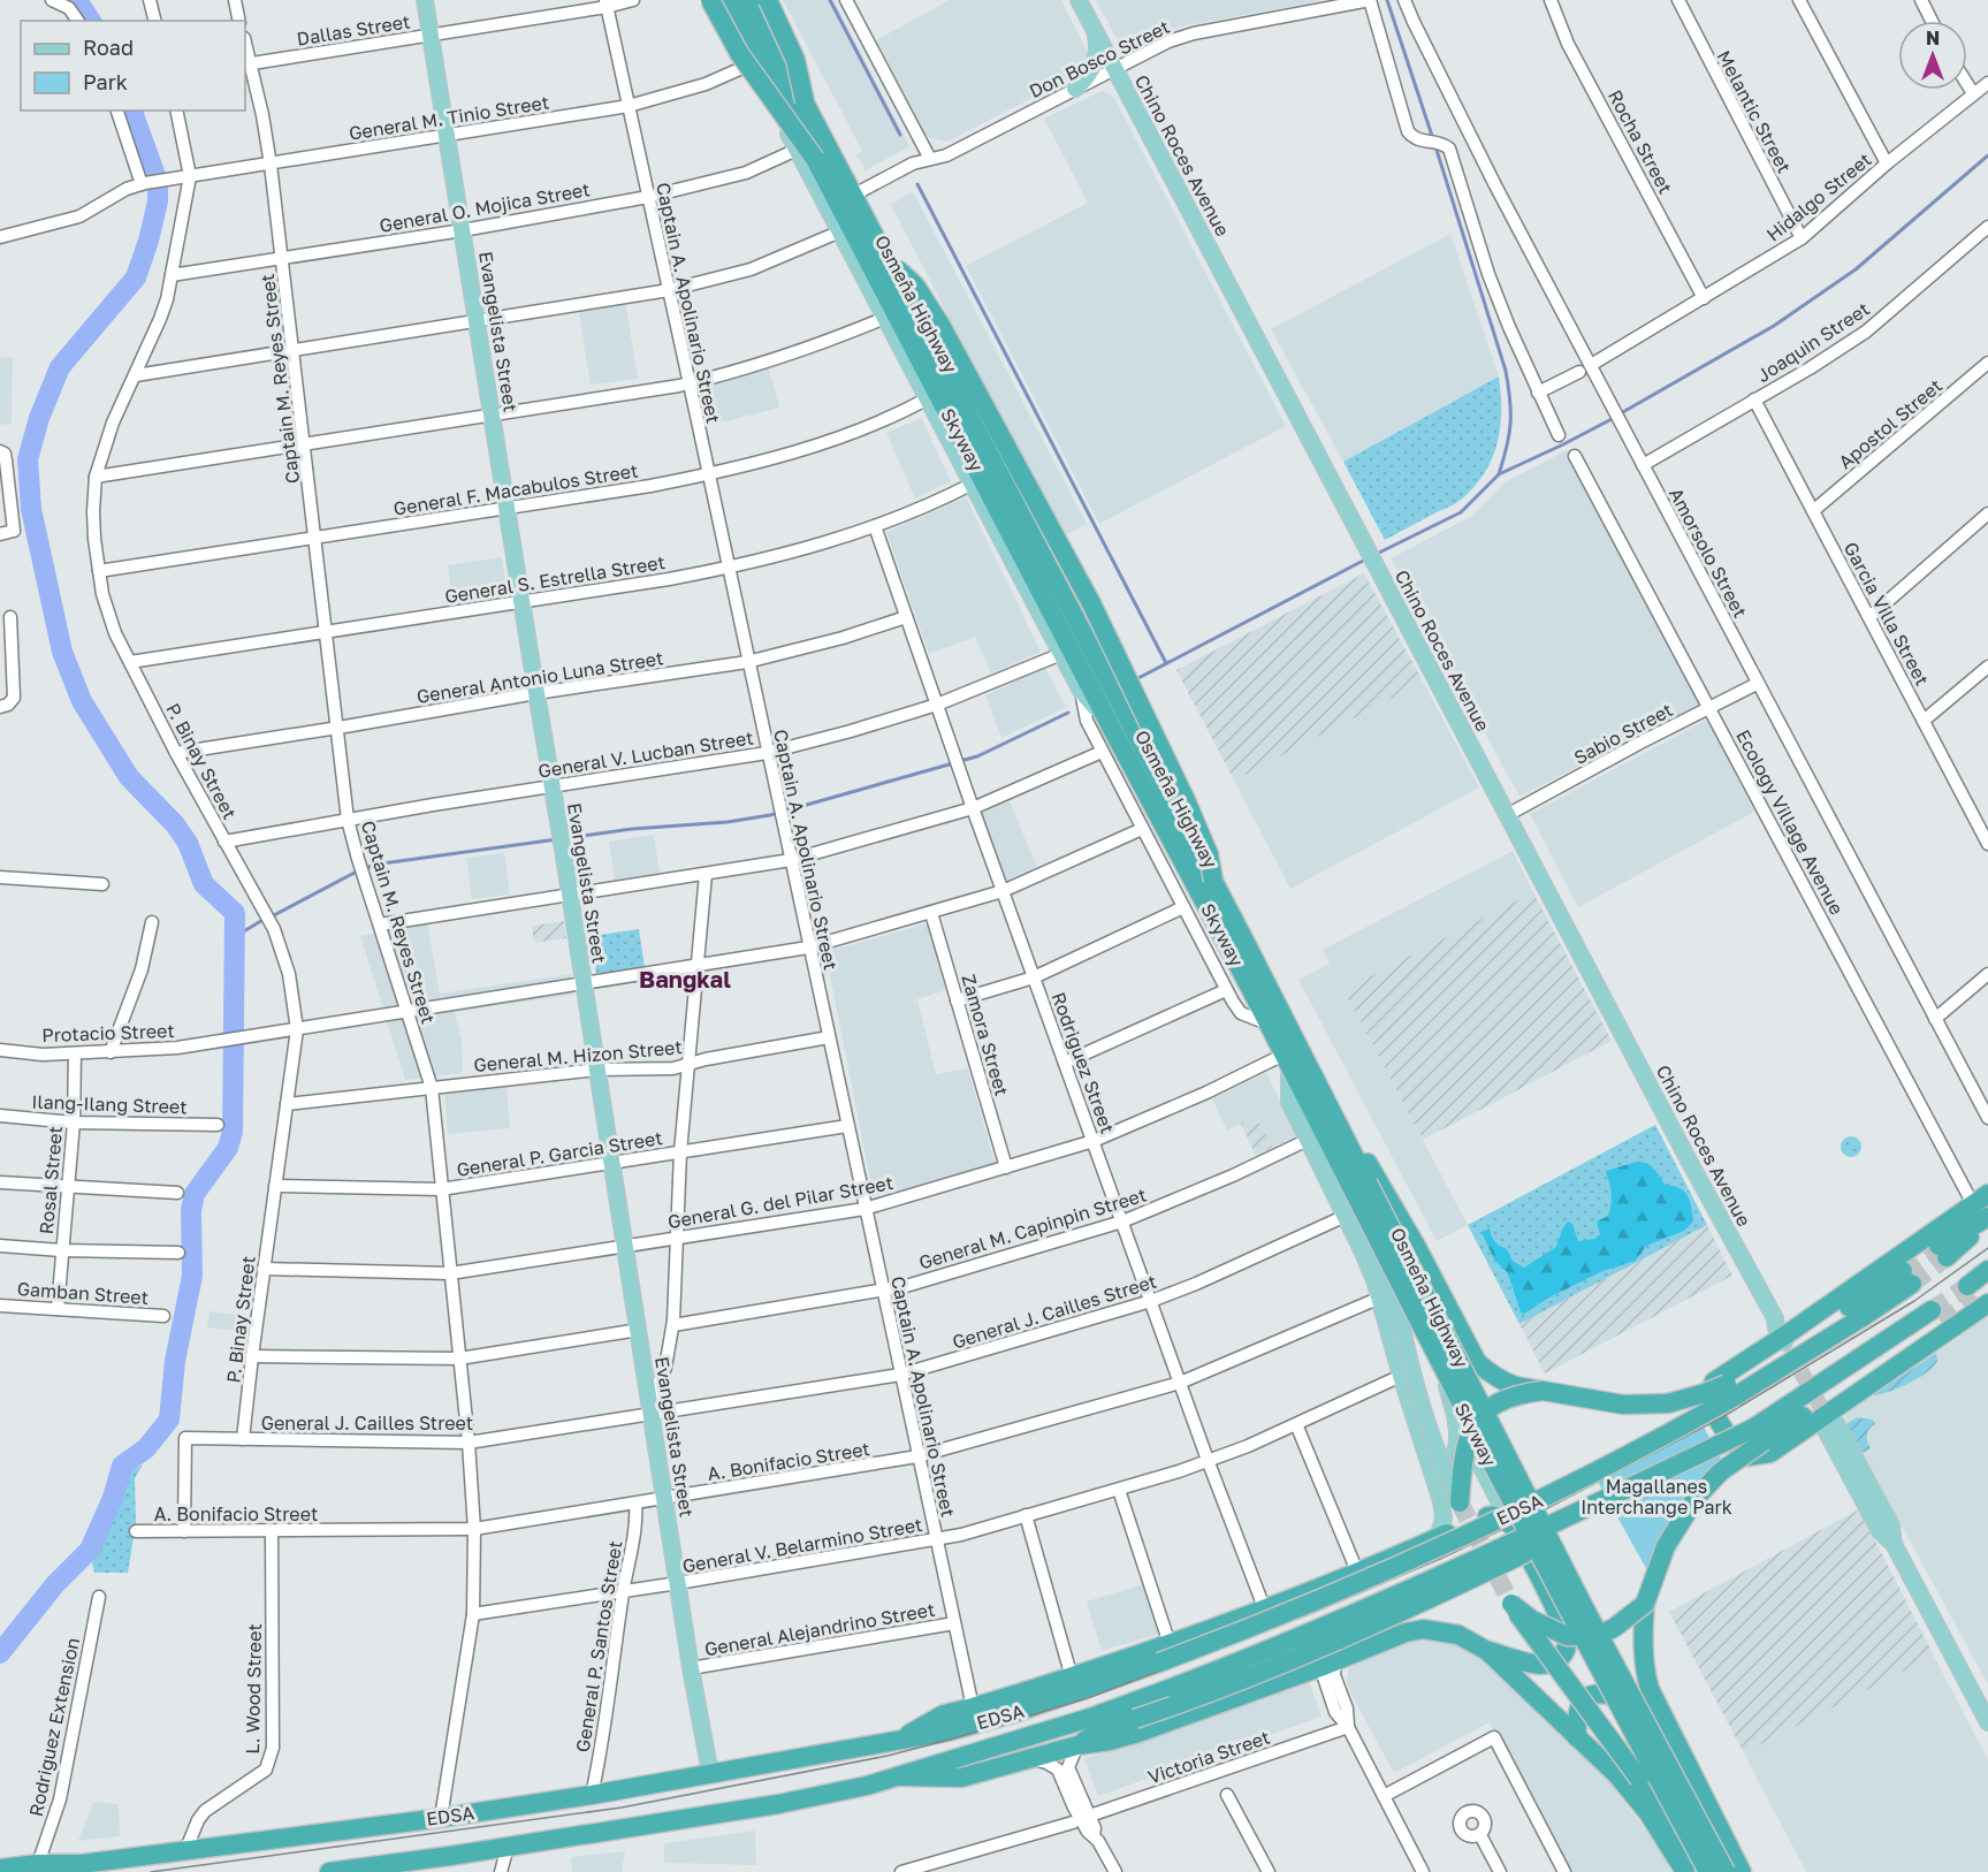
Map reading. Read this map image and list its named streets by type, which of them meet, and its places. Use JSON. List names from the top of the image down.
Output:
{
  "streets": {
    "highway": ["Skyway", "EDSA"],
    "main road": ["Chino Roces Avenue", "Osmeña Highway", "Evangelista Street"],
    "street": [
      "Dallas Street",
      "Don Bosco Street",
      "Melantic Street",
      "General M. Tinio Street",
      "Rocha Street",
      "Hidalgo Street",
      "General O. Mojica Street",
      "Captain A. Apolinario Street",
      "Joaquin Street",
      "Captain M. Reyes Street",
      "Apostol Street",
      "General F. Macabulos Street",
      "Amorsolo Street",
      "General S. Estrella Street",
      "Garcia Villa Street",
      "General Antonio Luna Street",
      "Sabio Street",
      "General V. Lucban Street",
      "P. Binay Street",
      "Ecology Village Avenue",
      "Protacio Street",
      "Zamora Street",
      "General M. Hizon Street",
      "Rodriguez Street",
      "Ilang-Ilang Street",
      "General P. Garcia Street",
      "Rosal Street",
      "General G. del Pilar Street",
      "General M. Capinpin Street",
      "Gamban Street",
      "General J. Cailles Street",
      "A. Bonifacio Street",
      "General V. Belarmino Street",
      "General Alejandrino Street",
      "General P. Santos Street",
      "L. Wood Street",
      "Rodriguez Extension",
      "Victoria Street"
    ]
  },
  "crossings": [
    ["Dallas Street", "Captain A. Apolinario Street"],
    ["Dallas Street", "Evangelista Street"],
    ["Dallas Street", "Captain M. Reyes Street"],
    ["Don Bosco Street", "Chino Roces Avenue"],
    ["Don Bosco Street", "Osmeña Highway"],
    ["Melantic Street", "Hidalgo Street"],
    ["General M. Tinio Street", "Captain A. Apolinario Street"],
    ["General M. Tinio Street", "Osmeña Highway"],
    ["General M. Tinio Street", "Evangelista Street"],
    ["General M. Tinio Street", "Captain M. Reyes Street"],
    ["General M. Tinio Street", "P. Binay Street"],
    ["Rocha Street", "Hidalgo Street"],
    ["Chino Roces Avenue", "Sabio Street"],
    ["Hidalgo Street", "Amorsolo Street"],
    ["General O. Mojica Street", "Captain A. Apolinario Street"],
    ["General O. Mojica Street", "Osmeña Highway"],
    ["General O. Mojica Street", "Evangelista Street"],
    ["General O. Mojica Street", "Captain M. Reyes Street"],
    ["General O. Mojica Street", "P. Binay Street"],
    ["Captain A. Apolinario Street", "General F. Macabulos Street"],
    ["Captain A. Apolinario Street", "General S. Estrella Street"],
    ["Captain A. Apolinario Street", "General Antonio Luna Street"],
    ["Captain A. Apolinario Street", "General V. Lucban Street"],
    ["Captain A. Apolinario Street", "Protacio Street"],
    ["Captain A. Apolinario Street", "General M. Hizon Street"],
    ["Captain A. Apolinario Street", "General P. Garcia Street"],
    ["Captain A. Apolinario Street", "General G. del Pilar Street"],
    ["Captain A. Apolinario Street", "General M. Capinpin Street"],
    ["Captain A. Apolinario Street", "General J. Cailles Street"],
    ["Captain A. Apolinario Street", "A. Bonifacio Street"],
    ["Captain A. Apolinario Street", "General V. Belarmino Street"],
    ["Captain A. Apolinario Street", "General Alejandrino Street"],
    ["Osmeña Highway", "General F. Macabulos Street"],
    ["Osmeña Highway", "General S. Estrella Street"],
    ["Osmeña Highway", "General V. Lucban Street"],
    ["Osmeña Highway", "Protacio Street"],
    ["Osmeña Highway", "General G. del Pilar Street"],
    ["Osmeña Highway", "General M. Capinpin Street"],
    ["Osmeña Highway", "General J. Cailles Street"],
    ["Osmeña Highway", "A. Bonifacio Street"],
    ["Osmeña Highway", "General V. Belarmino Street"],
    ["Evangelista Street", "General F. Macabulos Street"],
    ["Evangelista Street", "General S. Estrella Street"],
    ["Evangelista Street", "General Antonio Luna Street"],
    ["Evangelista Street", "General V. Lucban Street"],
    ["Evangelista Street", "Protacio Street"],
    ["Evangelista Street", "General M. Hizon Street"],
    ["Evangelista Street", "General P. Garcia Street"],
    ["Evangelista Street", "General G. del Pilar Street"],
    ["Evangelista Street", "General J. Cailles Street"],
    ["Evangelista Street", "A. Bonifacio Street"],
    ["Evangelista Street", "EDSA"],
    ["Evangelista Street", "General V. Belarmino Street"],
    ["Evangelista Street", "General Alejandrino Street"],
    ["Joaquin Street", "Amorsolo Street"],
    ["Joaquin Street", "Garcia Villa Street"],
    ["Captain M. Reyes Street", "General F. Macabulos Street"],
    ["Captain M. Reyes Street", "General S. Estrella Street"],
    ["Captain M. Reyes Street", "General Antonio Luna Street"],
    ["Captain M. Reyes Street", "General V. Lucban Street"],
    ["Captain M. Reyes Street", "Protacio Street"],
    ["Captain M. Reyes Street", "General M. Hizon Street"],
    ["Captain M. Reyes Street", "General P. Garcia Street"],
    ["Captain M. Reyes Street", "General G. del Pilar Street"],
    ["Captain M. Reyes Street", "General J. Cailles Street"],
    ["Captain M. Reyes Street", "A. Bonifacio Street"],
    ["Captain M. Reyes Street", "EDSA"],
    ["Captain M. Reyes Street", "General V. Belarmino Street"],
    ["Apostol Street", "Garcia Villa Street"],
    ["General F. Macabulos Street", "P. Binay Street"],
    ["Amorsolo Street", "Sabio Street"],
    ["General S. Estrella Street", "P. Binay Street"],
    ["General S. Estrella Street", "Rodriguez Street"],
    ["General Antonio Luna Street", "P. Binay Street"],
    ["General Antonio Luna Street", "Rodriguez Street"],
    ["Sabio Street", "Ecology Village Avenue"],
    ["General V. Lucban Street", "P. Binay Street"],
    ["General V. Lucban Street", "Rodriguez Street"],
    ["P. Binay Street", "Protacio Street"],
    ["P. Binay Street", "General M. Hizon Street"],
    ["P. Binay Street", "General P. Garcia Street"],
    ["P. Binay Street", "General G. del Pilar Street"],
    ["P. Binay Street", "General J. Cailles Street"],
    ["Protacio Street", "Zamora Street"],
    ["Protacio Street", "Rodriguez Street"],
    ["Protacio Street", "Rosal Street"],
    ["Zamora Street", "General G. del Pilar Street"],
    ["Rodriguez Street", "General G. del Pilar Street"],
    ["Rodriguez Street", "General M. Capinpin Street"],
    ["Rodriguez Street", "General J. Cailles Street"],
    ["Rodriguez Street", "A. Bonifacio Street"],
    ["Rodriguez Street", "General V. Belarmino Street"],
    ["Ilang-Ilang Street", "Rosal Street"],
    ["Rosal Street", "Gamban Street"],
    ["General J. Cailles Street", "A. Bonifacio Street"],
    ["A. Bonifacio Street", "General P. Santos Street"],
    ["A. Bonifacio Street", "L. Wood Street"],
    ["EDSA", "General P. Santos Street"],
    ["EDSA", "L. Wood Street"],
    ["EDSA", "Rodriguez Extension"],
    ["General V. Belarmino Street", "General P. Santos Street"]
  ],
  "districts": ["Bangkal"],
  "parks": ["Magallanes Interchange Park"],
  "legend": ["Road", "Park"],
  "north": "top"
}
